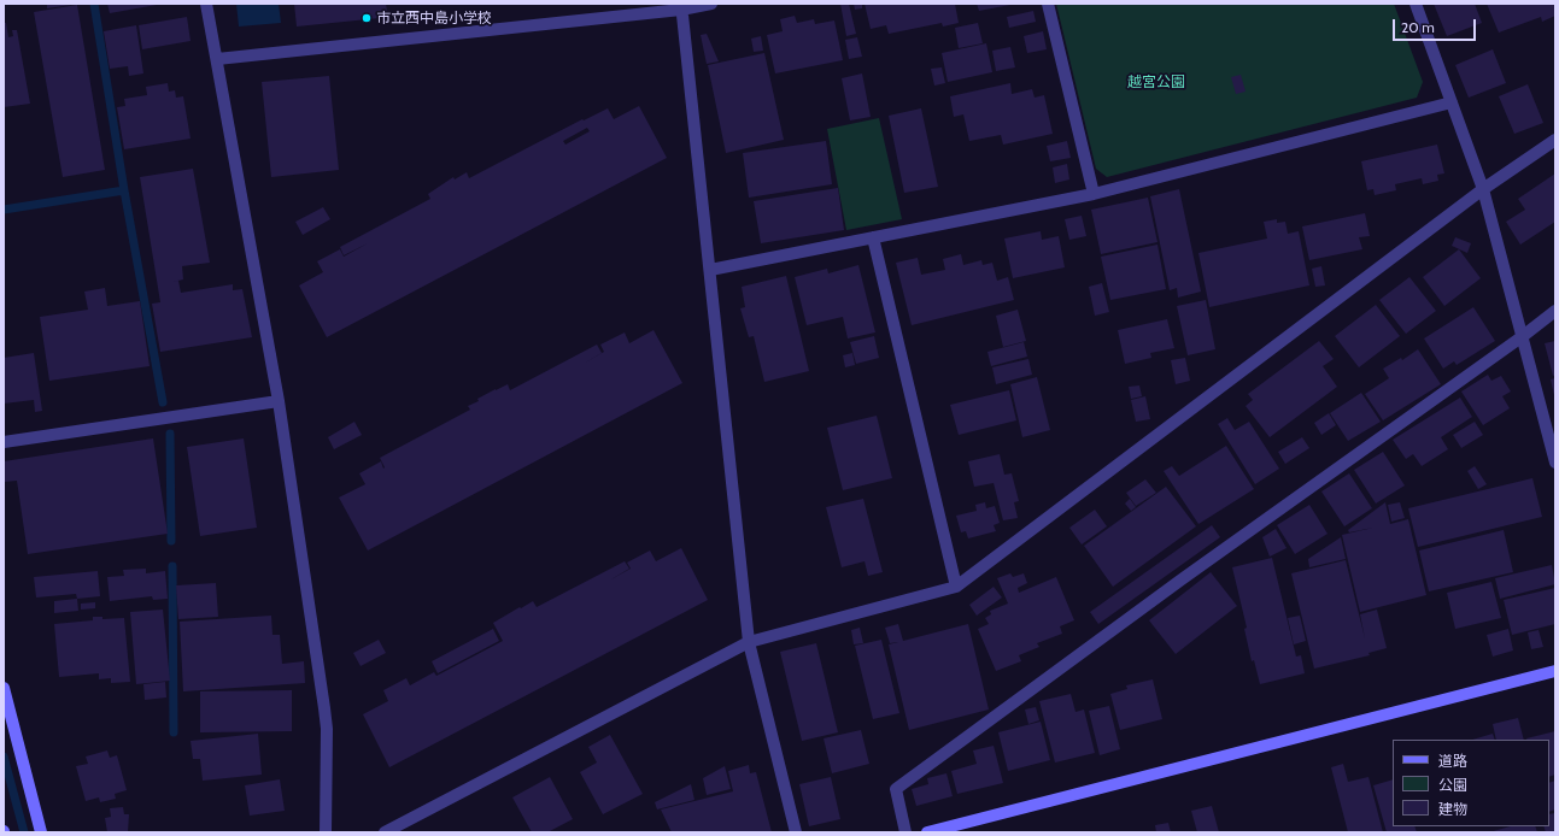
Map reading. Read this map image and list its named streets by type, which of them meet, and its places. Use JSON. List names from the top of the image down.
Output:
{
  "parks": ["越宮公園"],
  "places": ["市立西中島小学校"],
  "legend": ["道路", "公園", "建物"],
  "scale_bar": "20 m"
}
